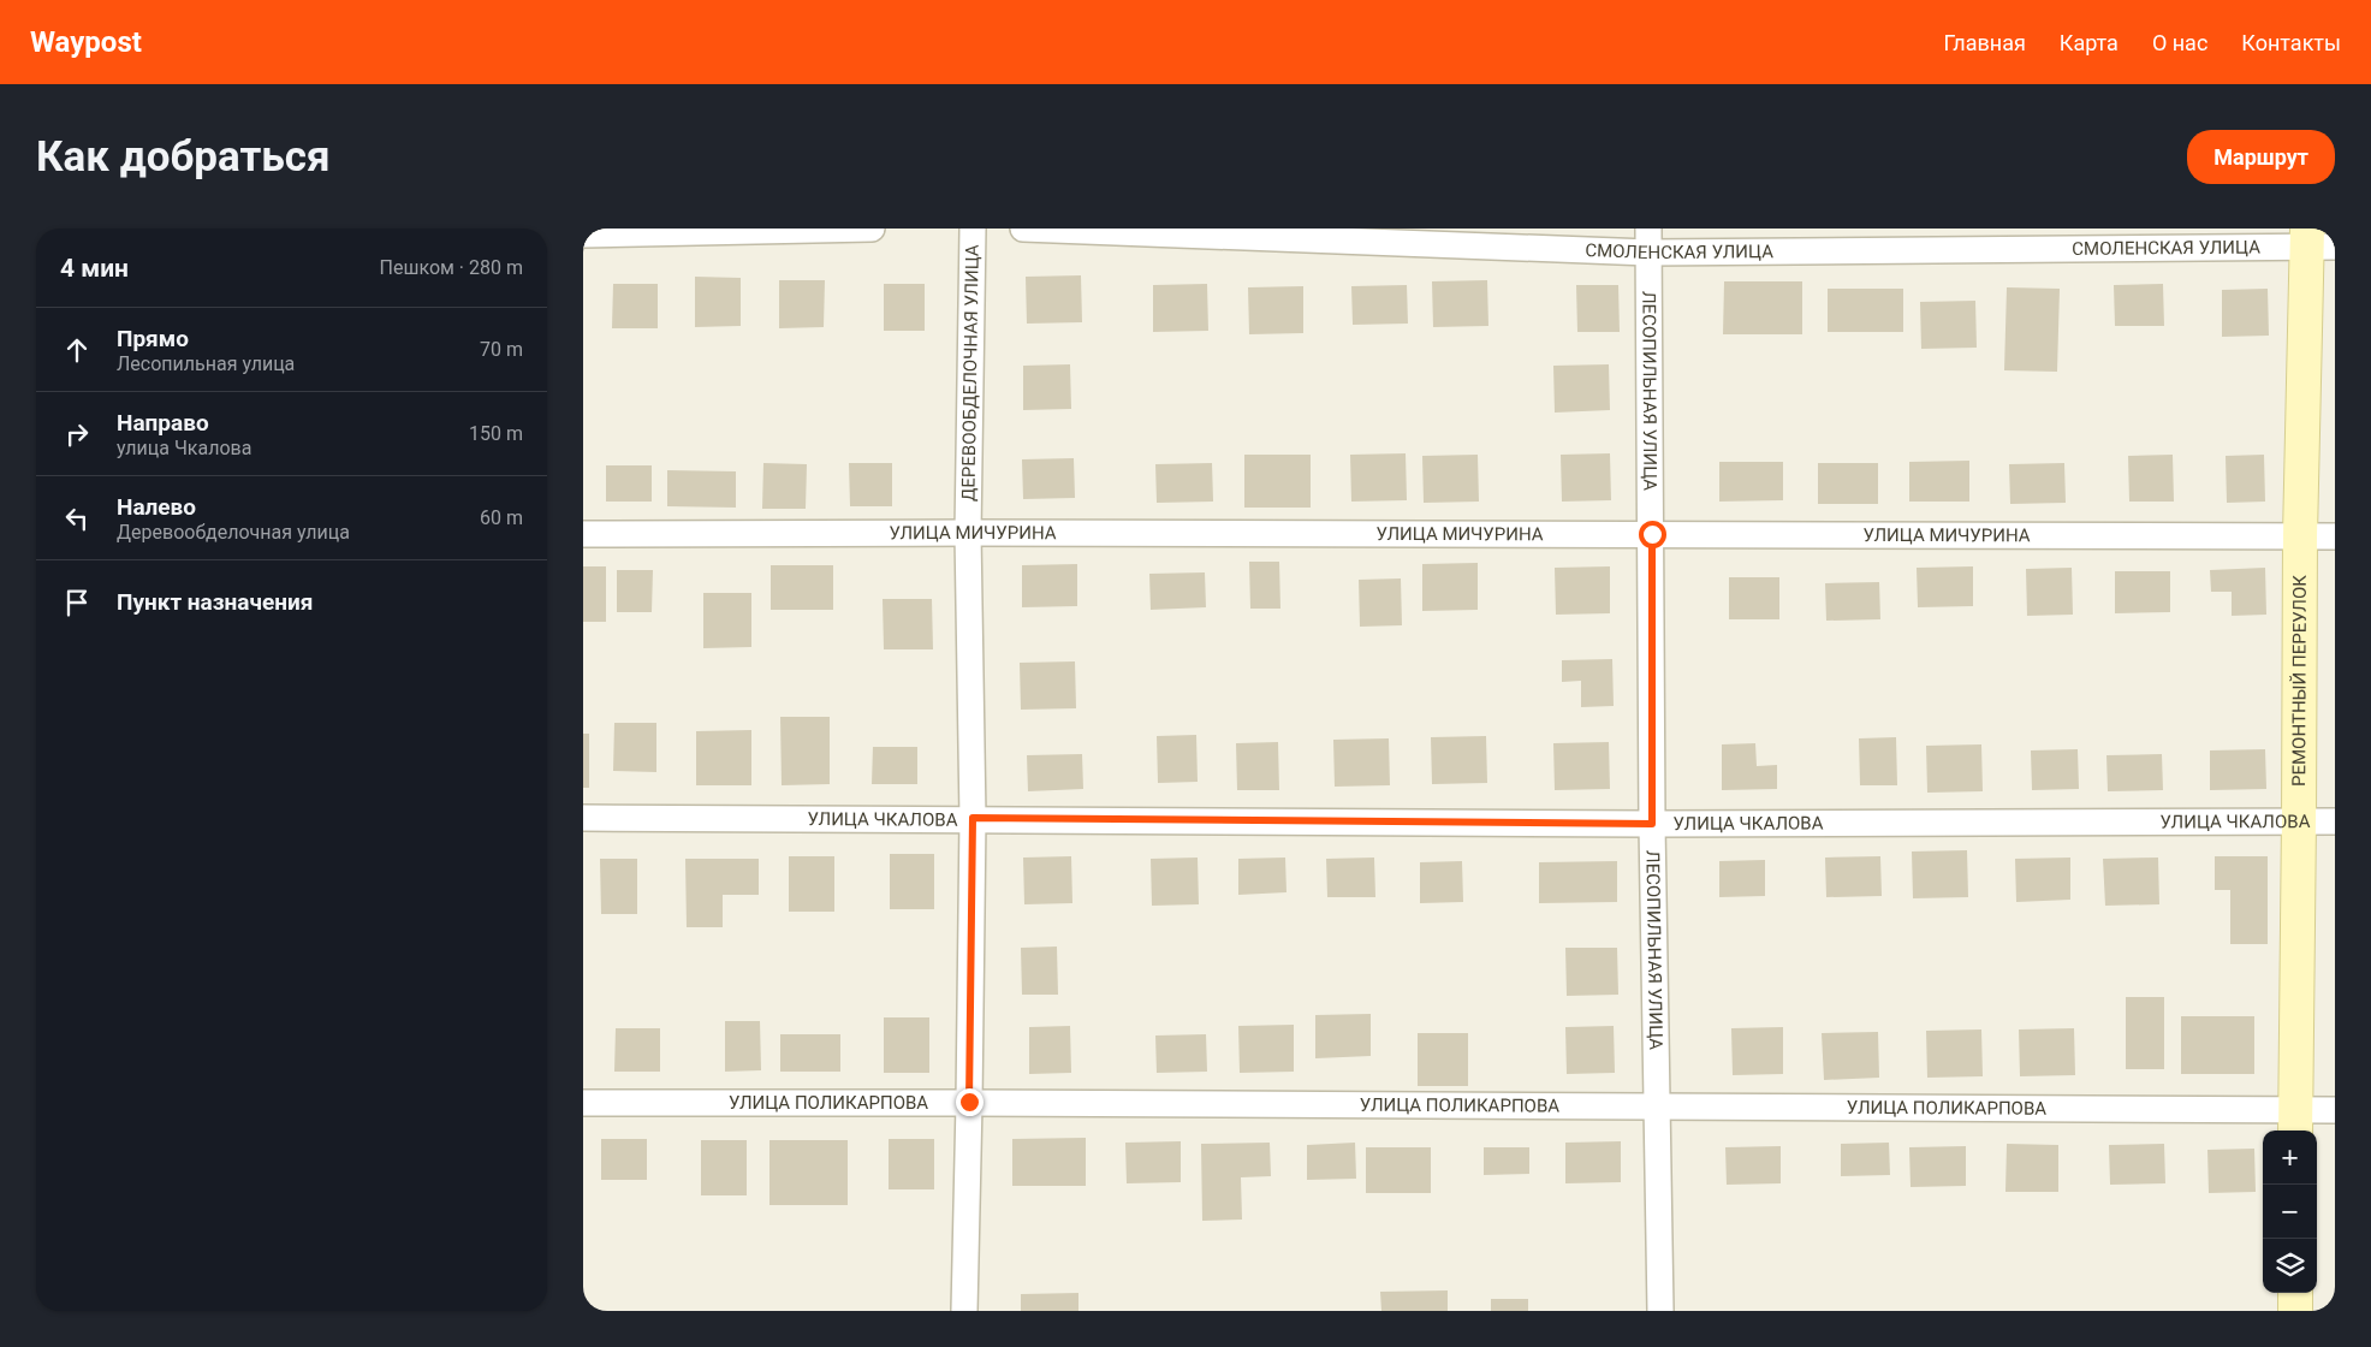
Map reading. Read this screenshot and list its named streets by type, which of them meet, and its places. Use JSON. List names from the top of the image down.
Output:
{
  "streets": {
    "main road": ["РЕМОНТНЫЙ ПЕРЕУЛОК"],
    "street": [
      "СМОЛЕНСКАЯ УЛИЦА",
      "ДЕРЕВООБДЕЛОЧНАЯ УЛИЦА",
      "ЛЕСОПИЛЬНАЯ УЛИЦА",
      "УЛИЦА МИЧУРИНА",
      "УЛИЦА ЧКАЛОВА",
      "УЛИЦА ПОЛИКАРПОВА"
    ]
  },
  "crossings": [
    ["СМОЛЕНСКАЯ УЛИЦА", "ЛЕСОПИЛЬНАЯ УЛИЦА"],
    ["СМОЛЕНСКАЯ УЛИЦА", "РЕМОНТНЫЙ ПЕРЕУЛОК"],
    ["ДЕРЕВООБДЕЛОЧНАЯ УЛИЦА", "УЛИЦА МИЧУРИНА"],
    ["ДЕРЕВООБДЕЛОЧНАЯ УЛИЦА", "УЛИЦА ЧКАЛОВА"],
    ["ДЕРЕВООБДЕЛОЧНАЯ УЛИЦА", "УЛИЦА ПОЛИКАРПОВА"],
    ["ЛЕСОПИЛЬНАЯ УЛИЦА", "УЛИЦА МИЧУРИНА"],
    ["ЛЕСОПИЛЬНАЯ УЛИЦА", "УЛИЦА ЧКАЛОВА"],
    ["ЛЕСОПИЛЬНАЯ УЛИЦА", "УЛИЦА ПОЛИКАРПОВА"],
    ["УЛИЦА МИЧУРИНА", "РЕМОНТНЫЙ ПЕРЕУЛОК"],
    ["РЕМОНТНЫЙ ПЕРЕУЛОК", "УЛИЦА ЧКАЛОВА"],
    ["РЕМОНТНЫЙ ПЕРЕУЛОК", "УЛИЦА ПОЛИКАРПОВА"]
  ],
  "page": {
    "header": "Waypost",
    "nav": [
      "Главная",
      "Карта",
      "О нас",
      "Контакты"
    ],
    "buttons": "Маршрут",
    "title": "Как добраться",
    "heading": ["4 мин", "Пешком · 280 m"],
    "list": [
      ["Прямо", "Лесопильная улица", "70 m"],
      ["Направо", "улица Чкалова", "150 m"],
      ["Налево", "Деревообделочная улица", "60 m"],
      "Пункт назначения"
    ],
    "map_buttons": ["+", "−"]
  }
}
